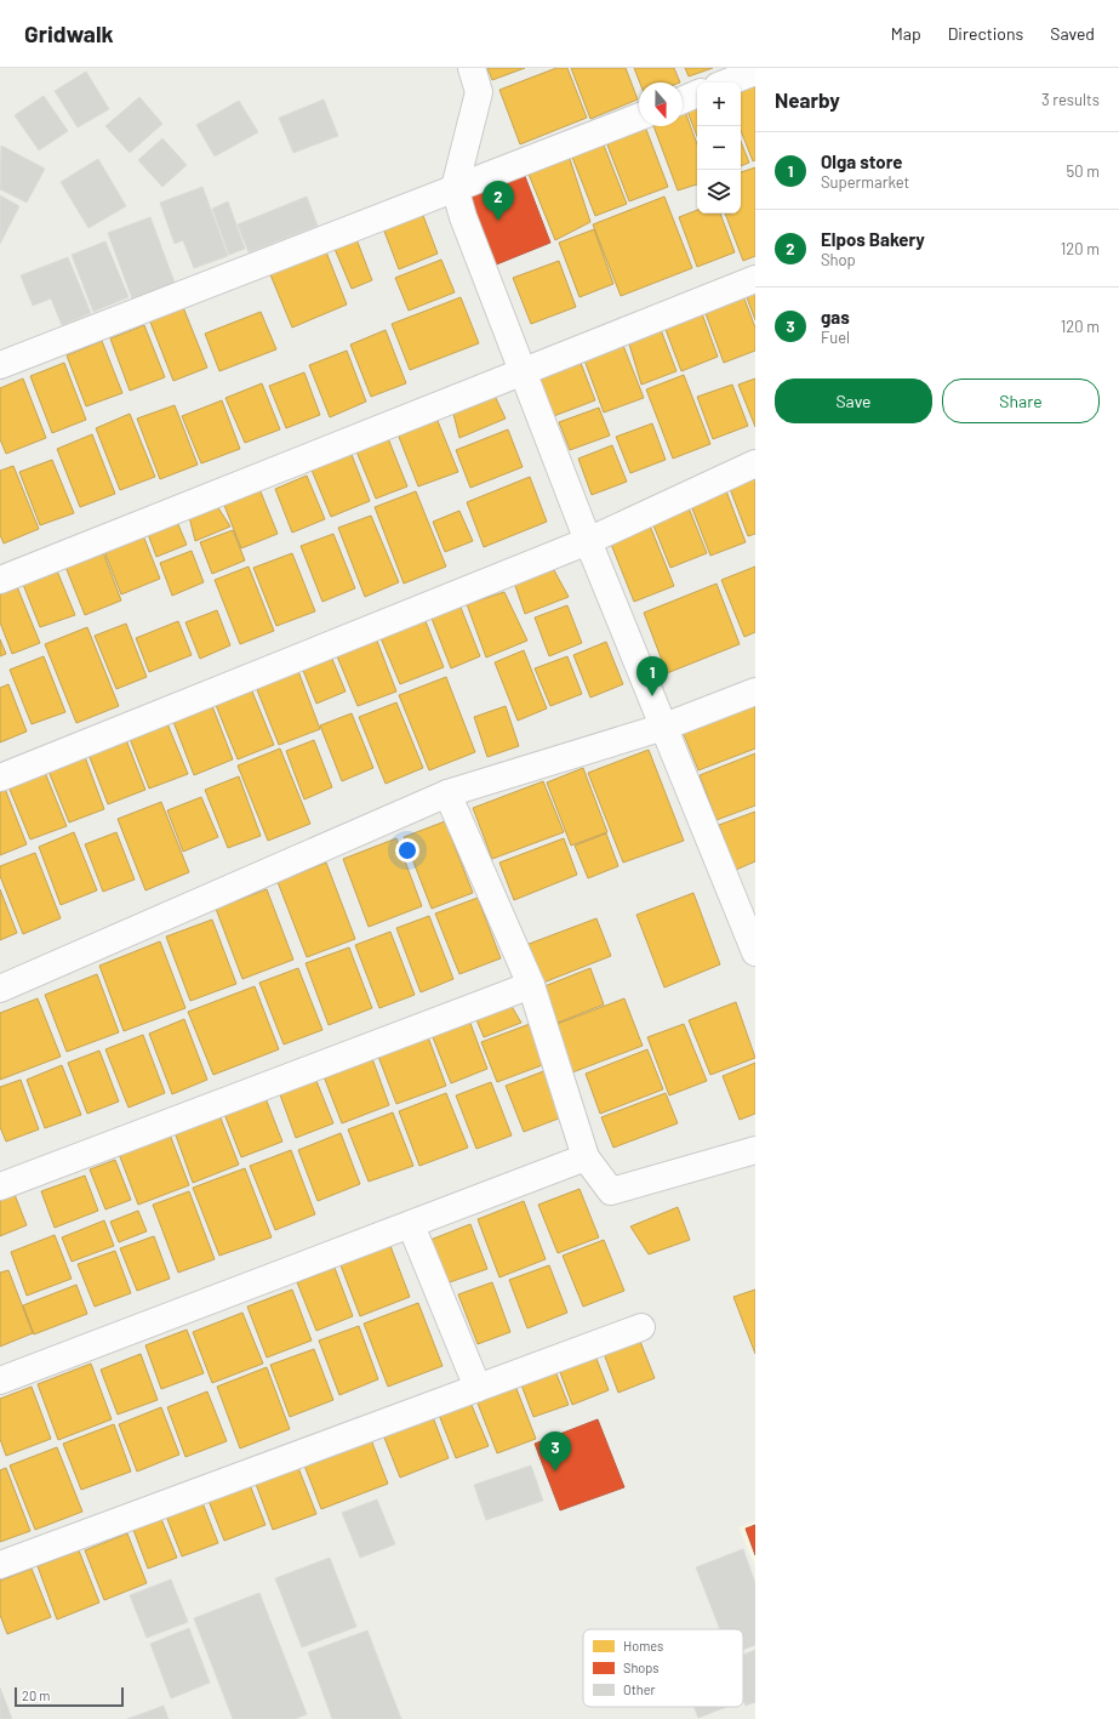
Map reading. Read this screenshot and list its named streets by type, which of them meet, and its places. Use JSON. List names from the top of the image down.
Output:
{
  "legend": ["Homes", "Shops", "Other"],
  "scale_bar": "20 m",
  "north": "bottom",
  "page": {
    "header": "Gridwalk",
    "nav": ["Map", "Directions", "Saved"],
    "heading": ["Nearby", "3 results"],
    "map_buttons": ["+", "−"],
    "list": [
      {
        "mark": "1",
        "name": "Olga store",
        "note": "Supermarket",
        "value": "50 m"
      },
      {
        "mark": "2",
        "name": "Elpos Bakery",
        "note": "Shop",
        "value": "120 m"
      },
      {
        "mark": "3",
        "name": "gas",
        "note": "Fuel",
        "value": "120 m"
      }
    ],
    "pins": ["2", "1", "3"],
    "buttons": ["Save", "Share"],
    "scale": "20 m"
  }
}
